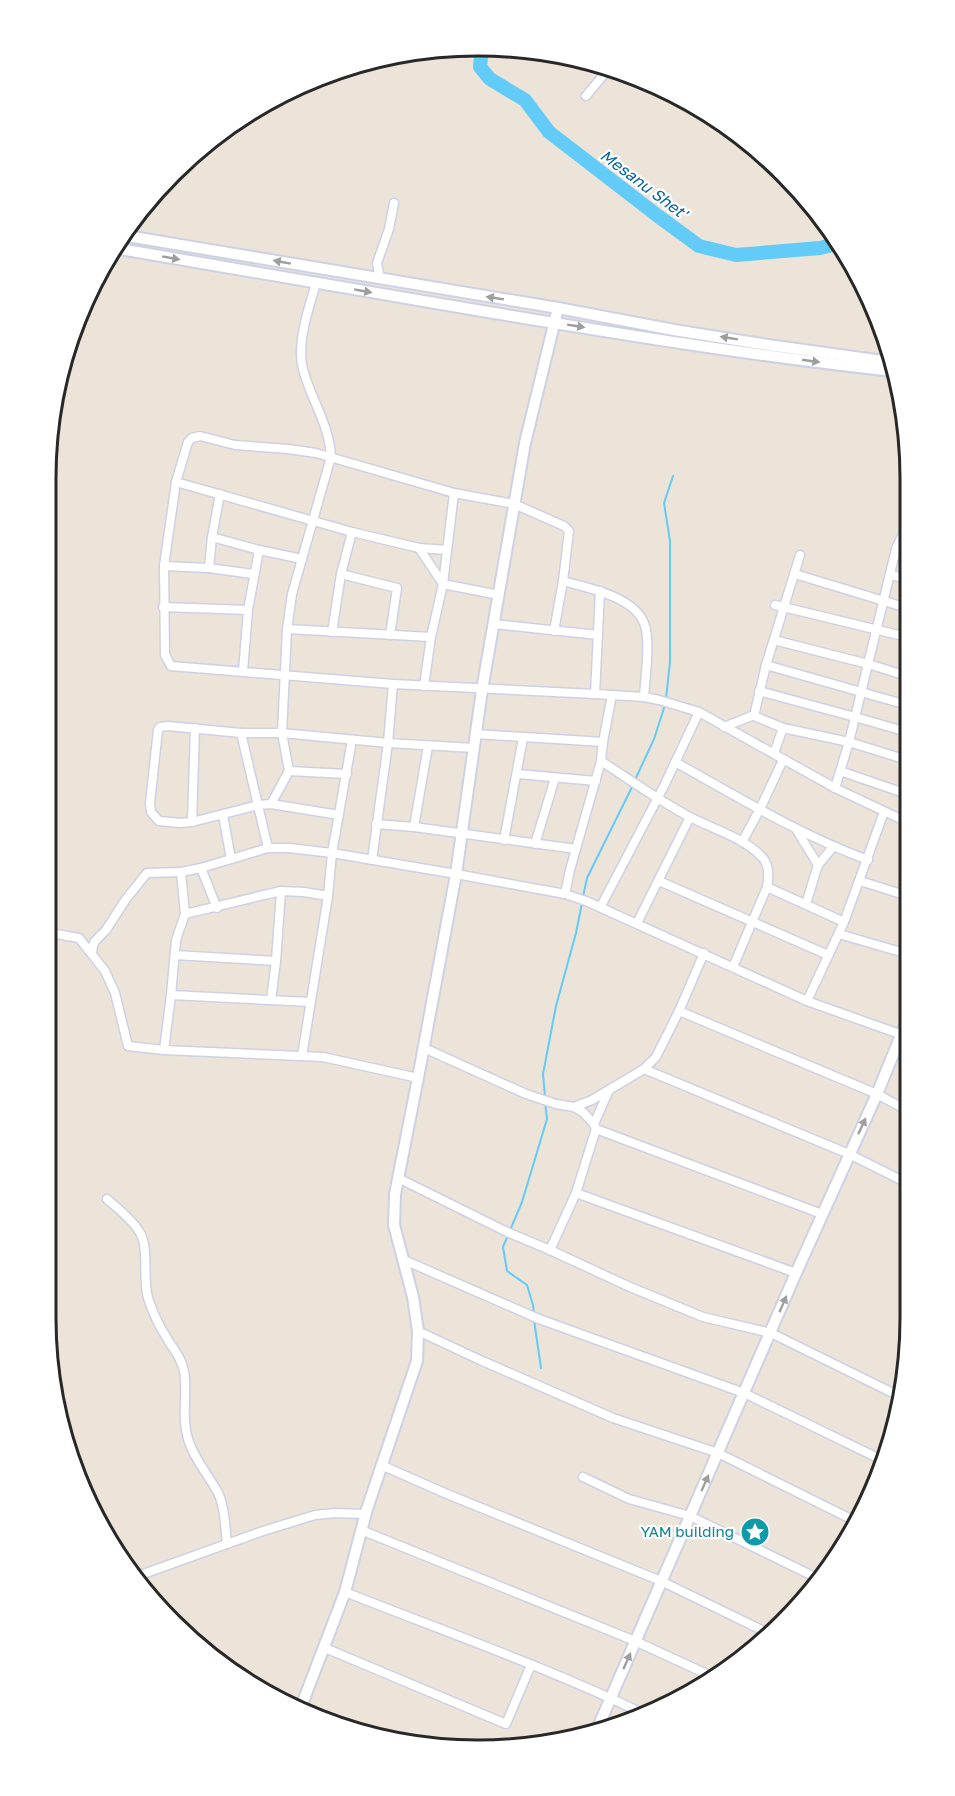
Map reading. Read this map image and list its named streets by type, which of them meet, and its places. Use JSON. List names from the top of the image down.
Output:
{
  "water": ["Mesanu Shet'"],
  "places": {
    "place": ["YAM building"]
  }
}
